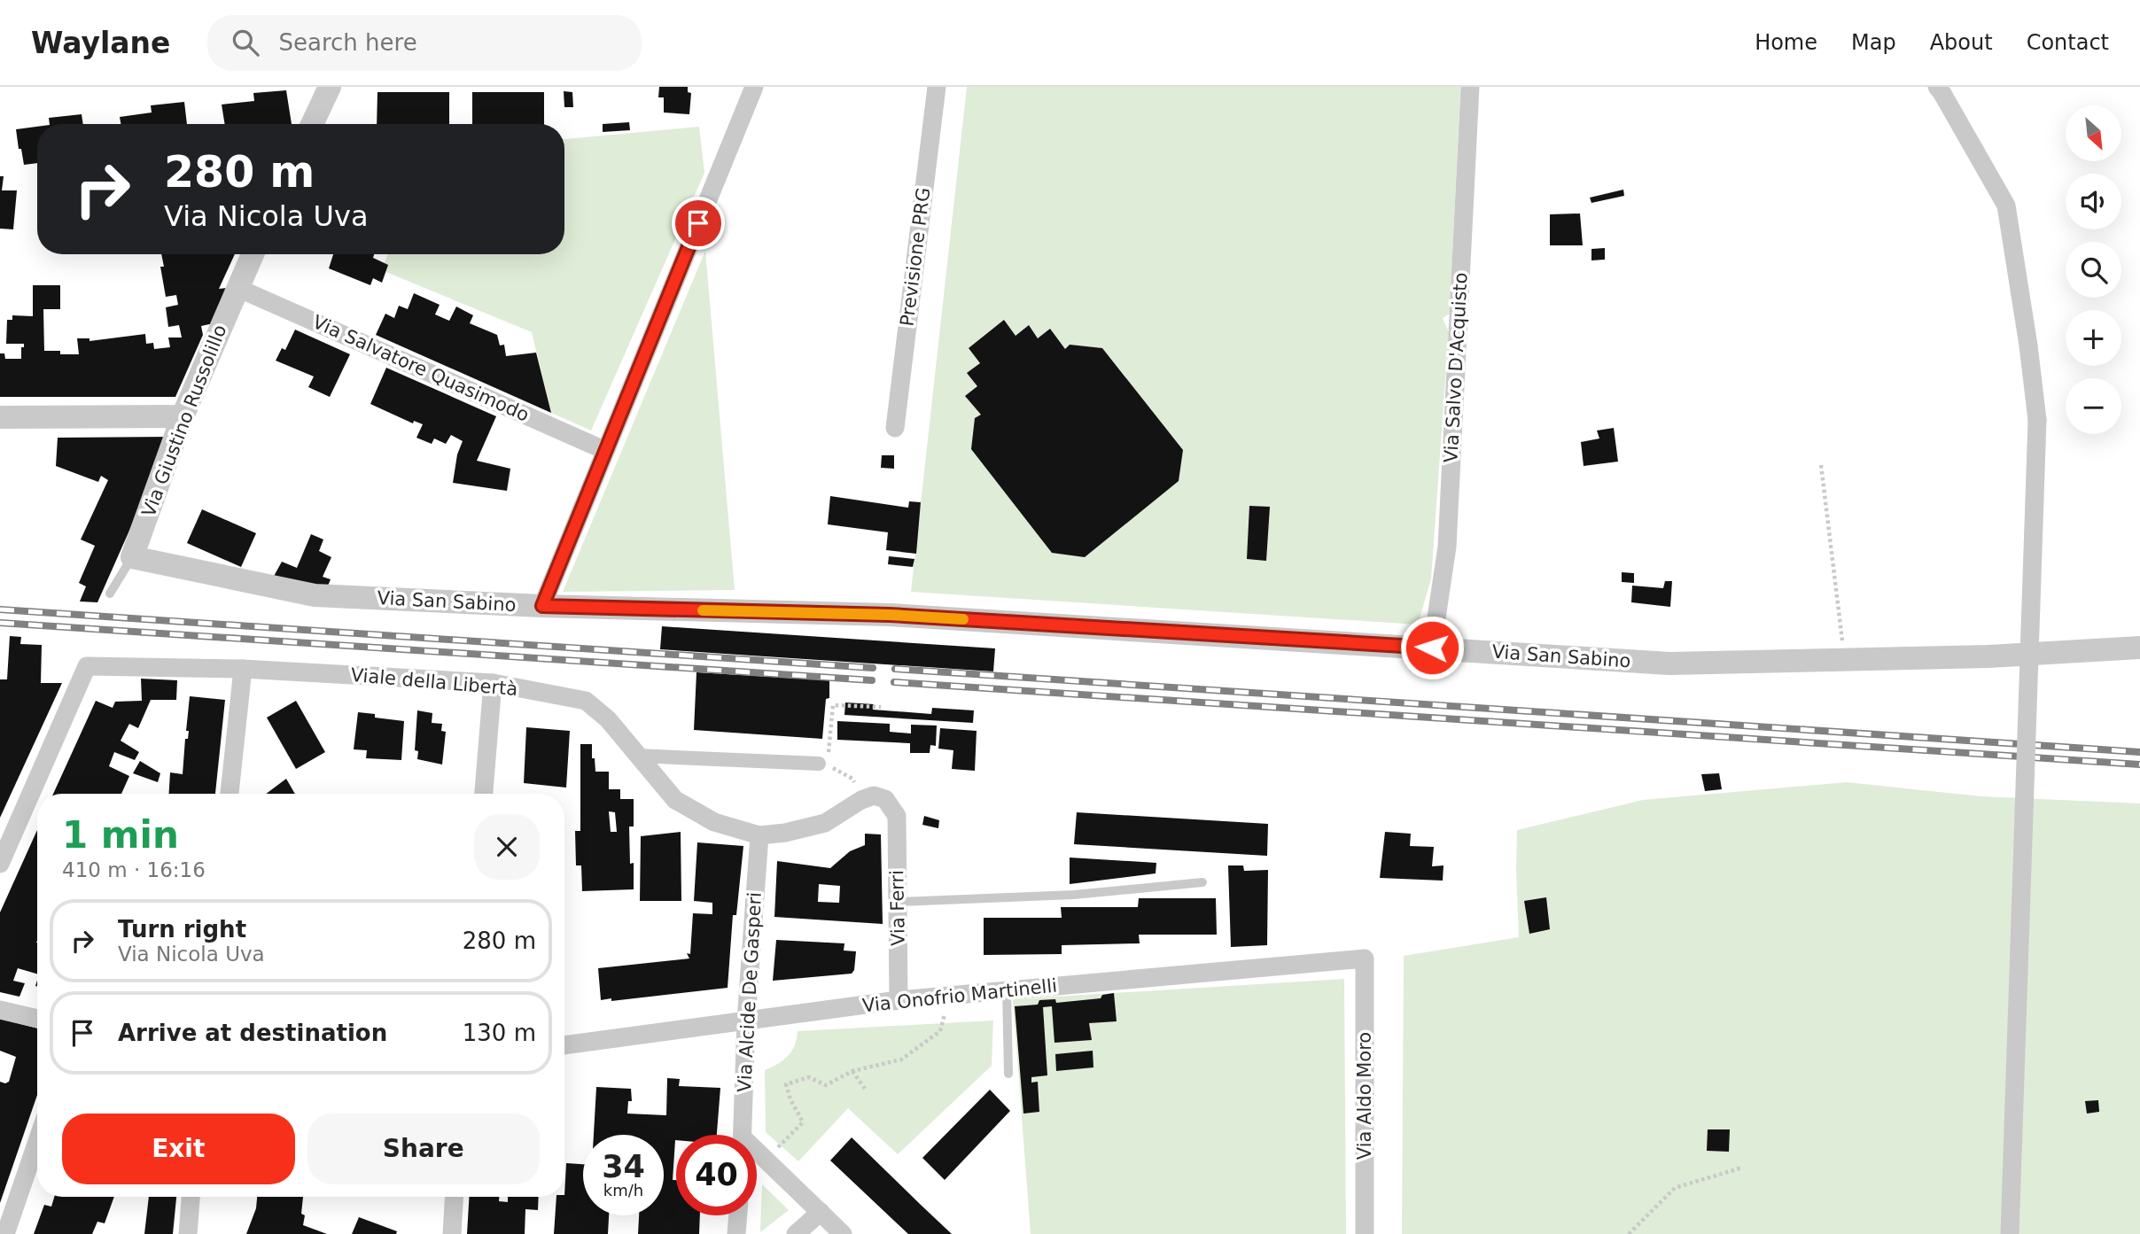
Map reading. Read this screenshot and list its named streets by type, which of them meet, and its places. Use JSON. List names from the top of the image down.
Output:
{
  "streets": {
    "street": [
      "Previsione PRG",
      "Via Salvo D'Acquisto",
      "Via Salvatore Quasimodo",
      "Via Giustino Russolillo",
      "Via San Sabino",
      "Viale della Libertà",
      "Via Ferri",
      "Via Alcide De Gasperi",
      "Via Onofrio Martinelli",
      "Via Aldo Moro"
    ]
  },
  "crossings": [
    ["Via Salvo D'Acquisto", "Via San Sabino"],
    ["Via Salvatore Quasimodo", "Via Giustino Russolillo"],
    ["Via Giustino Russolillo", "Via San Sabino"],
    ["Viale della Libertà", "Via Ferri"],
    ["Viale della Libertà", "Via Alcide De Gasperi"],
    ["Via Ferri", "Via Onofrio Martinelli"],
    ["Via Alcide De Gasperi", "Via Onofrio Martinelli"],
    ["Via Onofrio Martinelli", "Via Aldo Moro"]
  ],
  "north": "bottom right",
  "page": {
    "header": "Waylane",
    "search": "Search here",
    "nav": [
      "Home",
      "Map",
      "About",
      "Contact"
    ],
    "map_buttons": ["+", "−"],
    "turn": ["280 m", "Via Nicola Uva"],
    "heading": ["1 min", "410 m · 16:16"],
    "list": [
      {
        "name": "Turn right",
        "note": "Via Nicola Uva",
        "value": "280 m"
      },
      {
        "name": "Arrive at destination",
        "value": "130 m"
      }
    ],
    "buttons": ["Exit", "Share"],
    "speed": "34 km/h",
    "limit": "40"
  }
}
